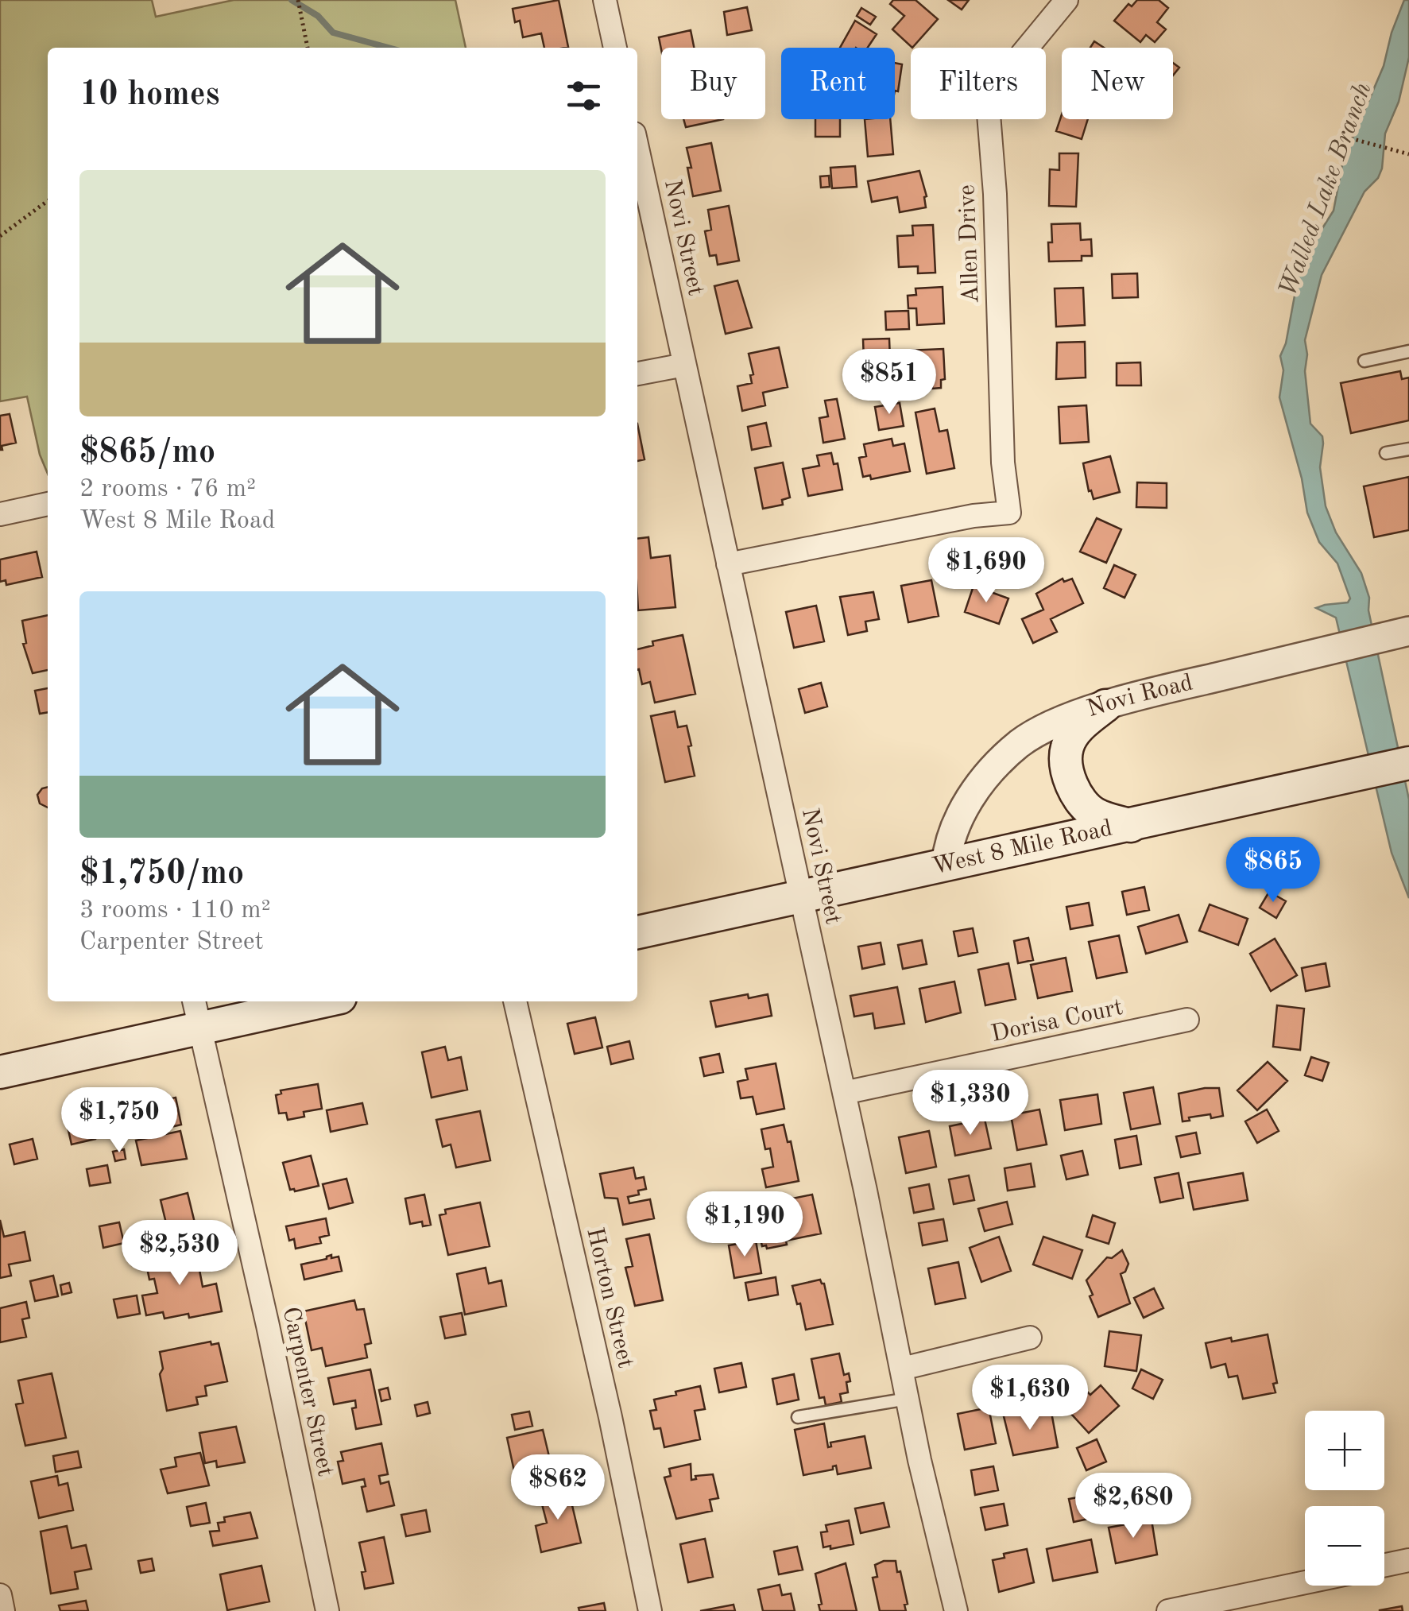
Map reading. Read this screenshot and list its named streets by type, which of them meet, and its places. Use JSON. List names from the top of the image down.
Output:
{
  "streets": {
    "main road": ["West 8 Mile Road"],
    "street": [
      "Novi Street",
      "Allen Drive",
      "Novi Road",
      "Dorisa Court",
      "Horton Street",
      "Carpenter Street"
    ]
  },
  "crossings": [
    ["Novi Street", "Allen Drive"],
    ["Novi Street", "West 8 Mile Road"],
    ["Novi Street", "Dorisa Court"],
    ["Novi Road", "West 8 Mile Road"]
  ],
  "water": ["Walled Lake Branch"],
  "page": {
    "chip": [
      "Buy",
      "Rent",
      "Filters",
      "New"
    ],
    "heading": "10 homes",
    "list": [
      {
        "name": "$865/mo",
        "note": "2 rooms · 76 m² · West 8 Mile Road"
      },
      {
        "name": "$1,750/mo",
        "note": "3 rooms · 110 m² · Carpenter Street"
      }
    ],
    "price": [
      "$851",
      "$1,690",
      "$865",
      "$1,330",
      "$1,750",
      "$1,190",
      "$2,530",
      "$1,630",
      "$862",
      "$2,680"
    ],
    "map_buttons": ["+", "−"]
  }
}
